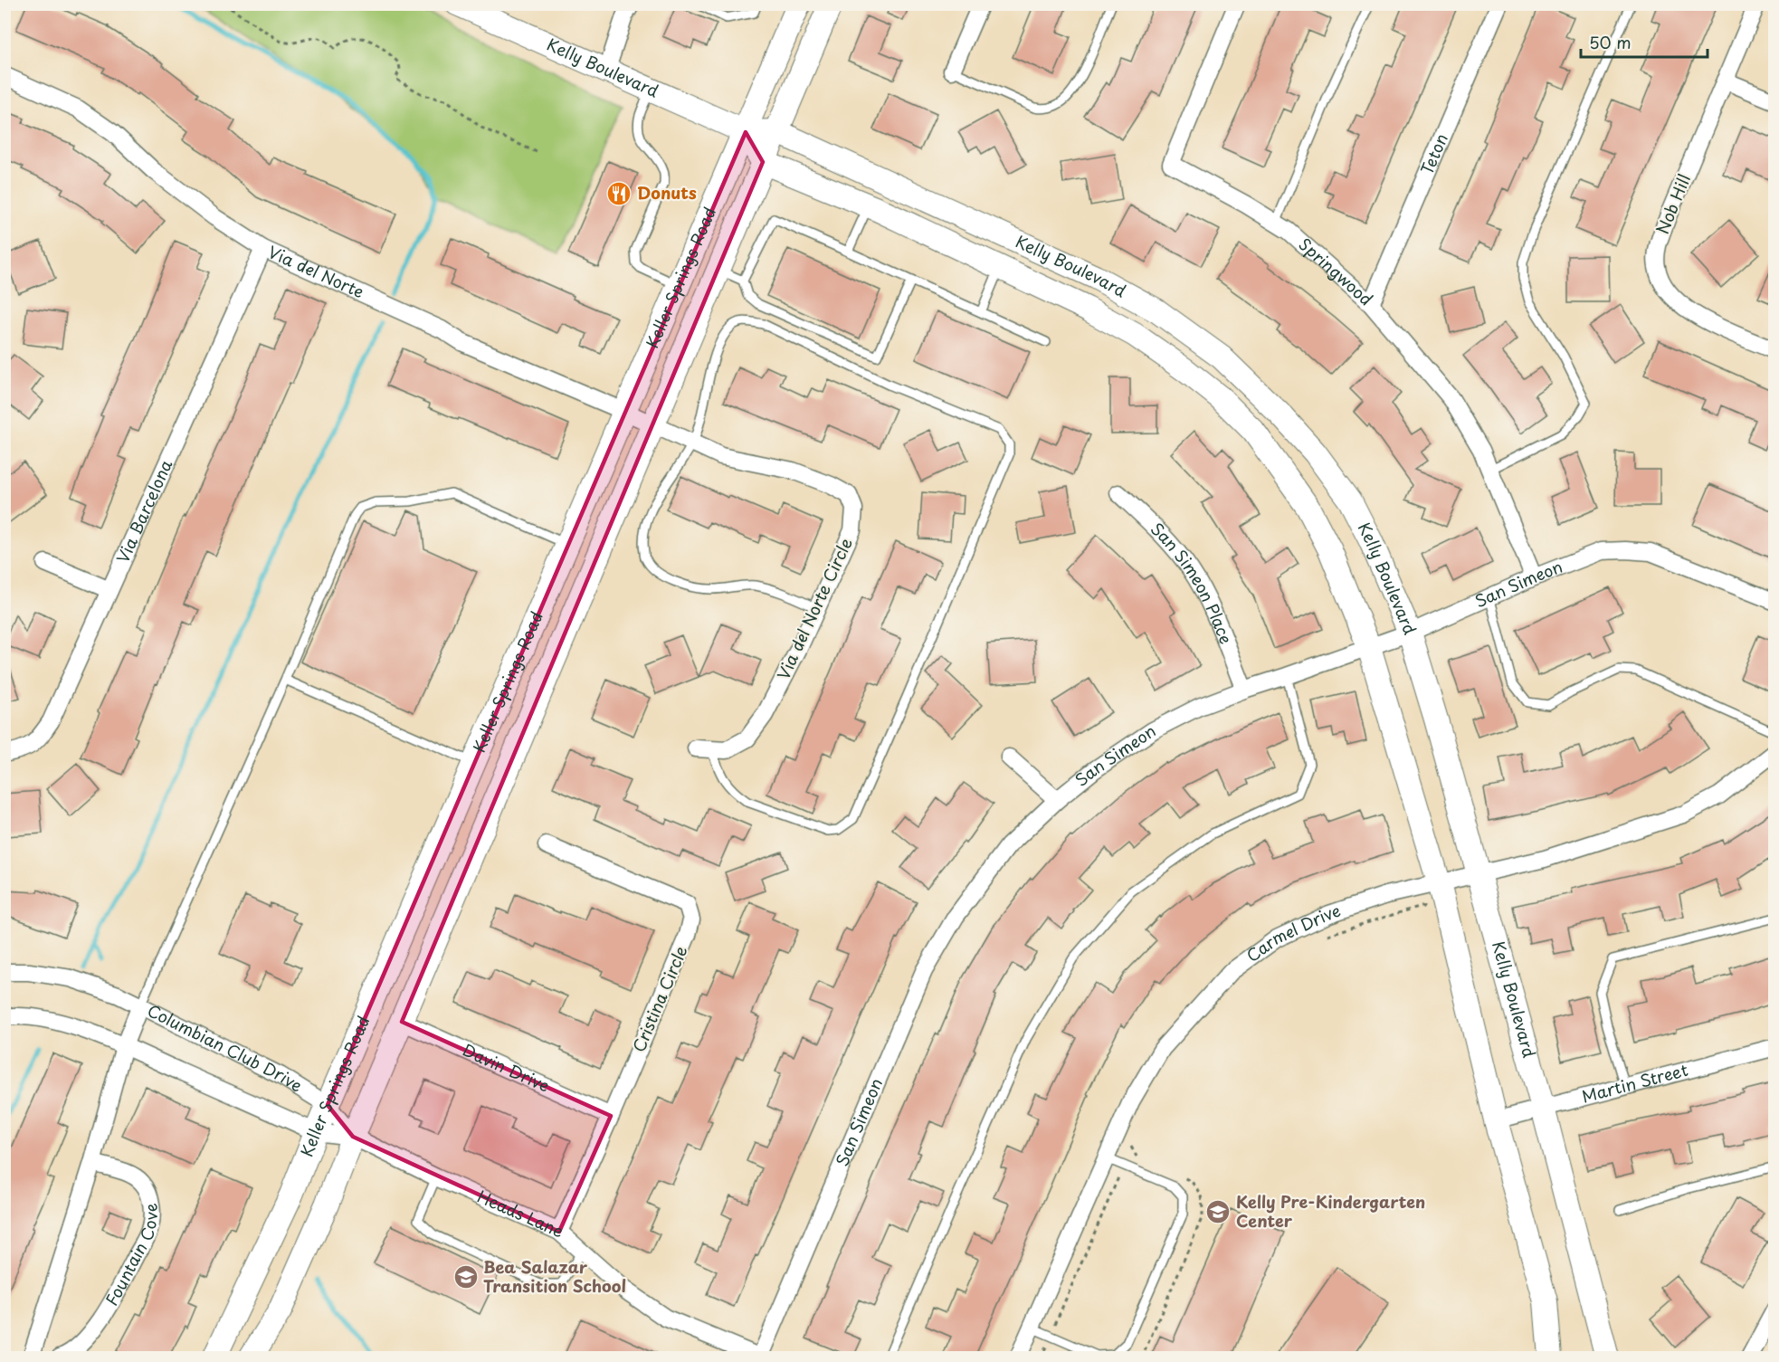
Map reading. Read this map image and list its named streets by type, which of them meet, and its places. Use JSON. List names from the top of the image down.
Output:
{
  "streets": {
    "main road": ["Kelly Boulevard", "Keller Springs Road"],
    "street": [
      "Teton",
      "Nob Hill",
      "Springwood",
      "Via del Norte",
      "Via Barcelona",
      "San Simeon",
      "San Simeon Place",
      "Via del Norte Circle",
      "Carmel Drive",
      "Cristina Circle",
      "Columbian Club Drive",
      "Davin Drive",
      "Martin Street",
      "Heads Lane",
      "Fountain Cove"
    ]
  },
  "crossings": [
    ["Kelly Boulevard", "Keller Springs Road"],
    ["Kelly Boulevard", "San Simeon"],
    ["Kelly Boulevard", "Carmel Drive"],
    ["Kelly Boulevard", "Martin Street"],
    ["Teton", "Springwood"],
    ["Springwood", "San Simeon"],
    ["Via del Norte", "Keller Springs Road"],
    ["Via del Norte", "Via Barcelona"],
    ["Via del Norte", "Via del Norte Circle"],
    ["Keller Springs Road", "Via del Norte Circle"],
    ["Keller Springs Road", "Columbian Club Drive"],
    ["Keller Springs Road", "Davin Drive"],
    ["Keller Springs Road", "Heads Lane"],
    ["San Simeon", "San Simeon Place"],
    ["San Simeon", "Heads Lane"],
    ["Cristina Circle", "Davin Drive"],
    ["Cristina Circle", "Heads Lane"],
    ["Columbian Club Drive", "Heads Lane"]
  ],
  "places": {
    "restaurant": ["Donuts"],
    "school or university": ["Kelly Pre-Kindergarten Center", "Bea Salazar Transition School"]
  },
  "scale_bar": "50 m"
}
